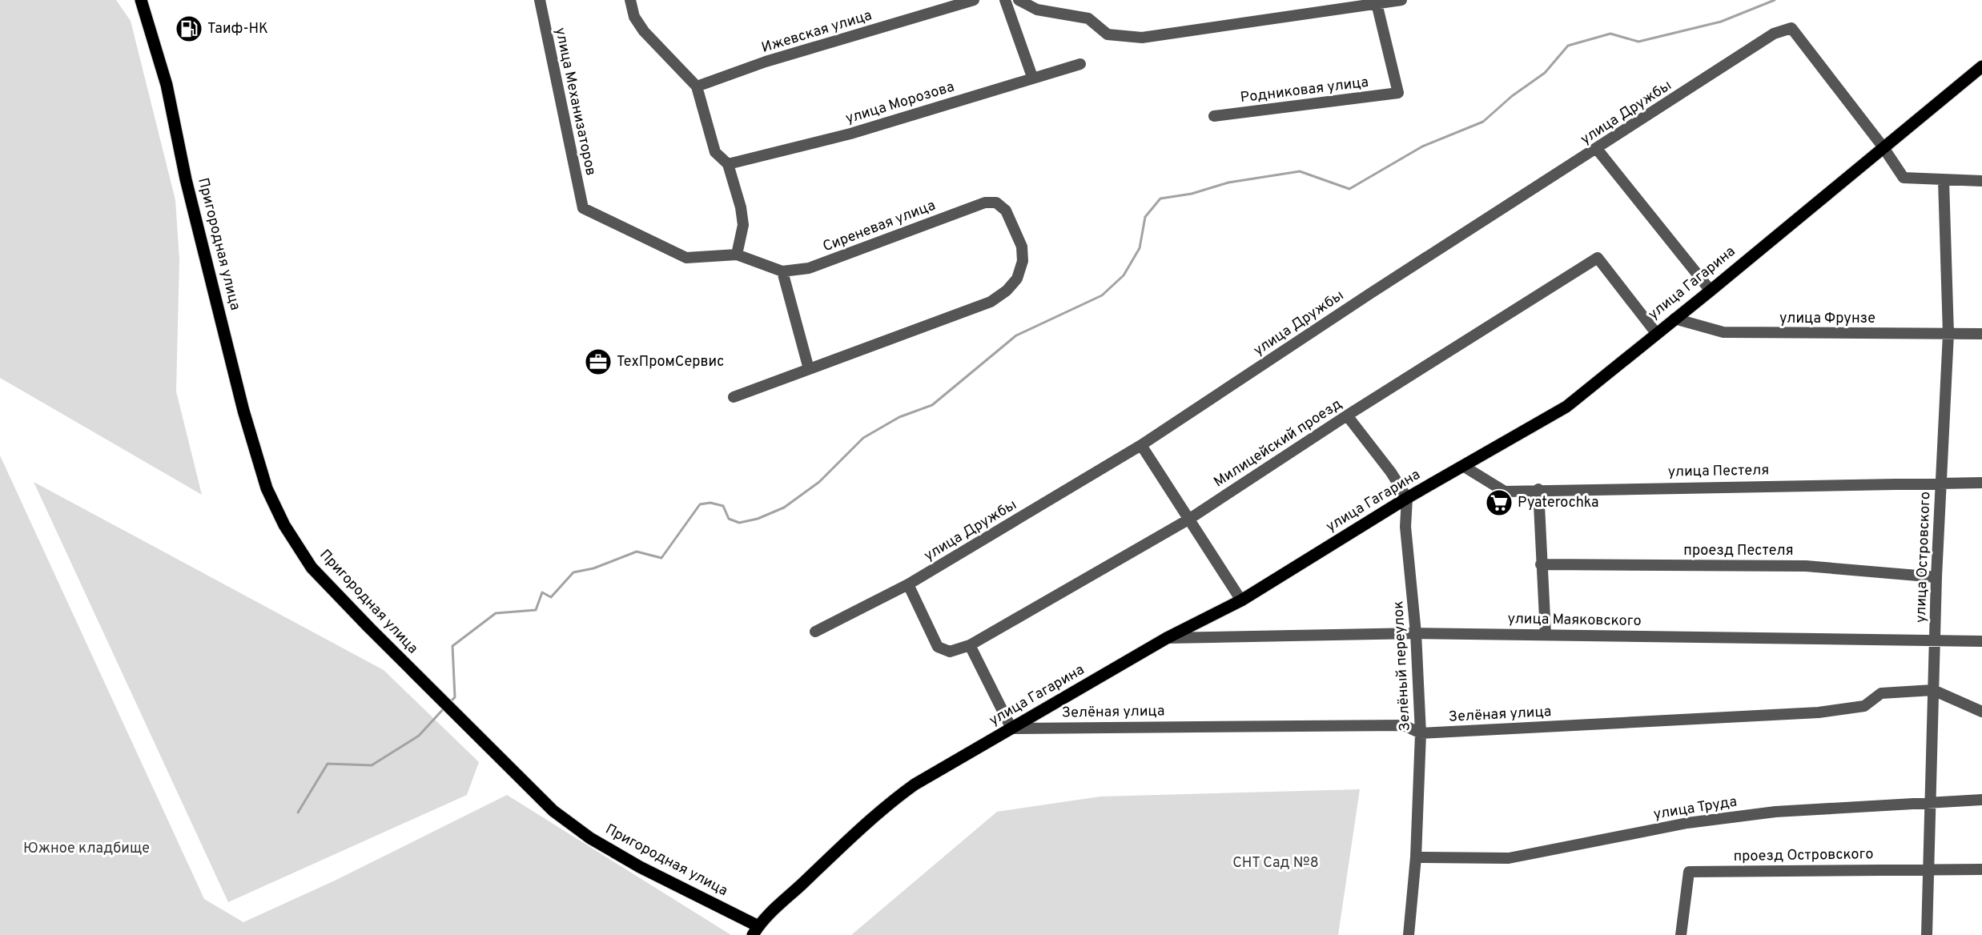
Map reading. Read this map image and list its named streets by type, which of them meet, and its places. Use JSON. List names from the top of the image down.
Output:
{
  "streets": {
    "main road": ["Пригородная улица", "улица Гагарина"],
    "street": [
      "Ижевская улица",
      "Родниковая улица",
      "улица Механизаторов",
      "улица Морозова",
      "улица Дружбы",
      "Сиреневая улица",
      "улица Фрунзе",
      "Милицейский проезд",
      "улица Пестеля",
      "проезд Пестеля",
      "улица Островского",
      "улица Маяковского",
      "Зелёный переулок",
      "Зелёная улица",
      "улица Труда",
      "проезд Островского"
    ]
  },
  "crossings": [
    ["улица Дружбы", "улица Гагарина"],
    ["улица Дружбы", "Милицейский проезд"],
    ["Пригородная улица", "улица Гагарина"],
    ["улица Гагарина", "улица Фрунзе"],
    ["улица Гагарина", "Милицейский проезд"],
    ["улица Гагарина", "улица Пестеля"],
    ["улица Гагарина", "улица Маяковского"],
    ["улица Гагарина", "Зелёный переулок"],
    ["улица Гагарина", "Зелёная улица"],
    ["улица Фрунзе", "улица Островского"],
    ["улица Пестеля", "улица Островского"],
    ["проезд Пестеля", "улица Островского"],
    ["улица Островского", "улица Маяковского"],
    ["улица Островского", "Зелёная улица"],
    ["улица Островского", "улица Труда"],
    ["улица Островского", "проезд Островского"],
    ["улица Маяковского", "Зелёный переулок"],
    ["Зелёный переулок", "Зелёная улица"],
    ["Зелёный переулок", "улица Труда"]
  ],
  "parks": ["Южное кладбище", "СНТ Сад №8"],
  "places": {
    "fuel station": ["Таиф-НК"],
    "office": ["ТехПромСервис"],
    "supermarket": ["Pyaterochka"]
  }
}
